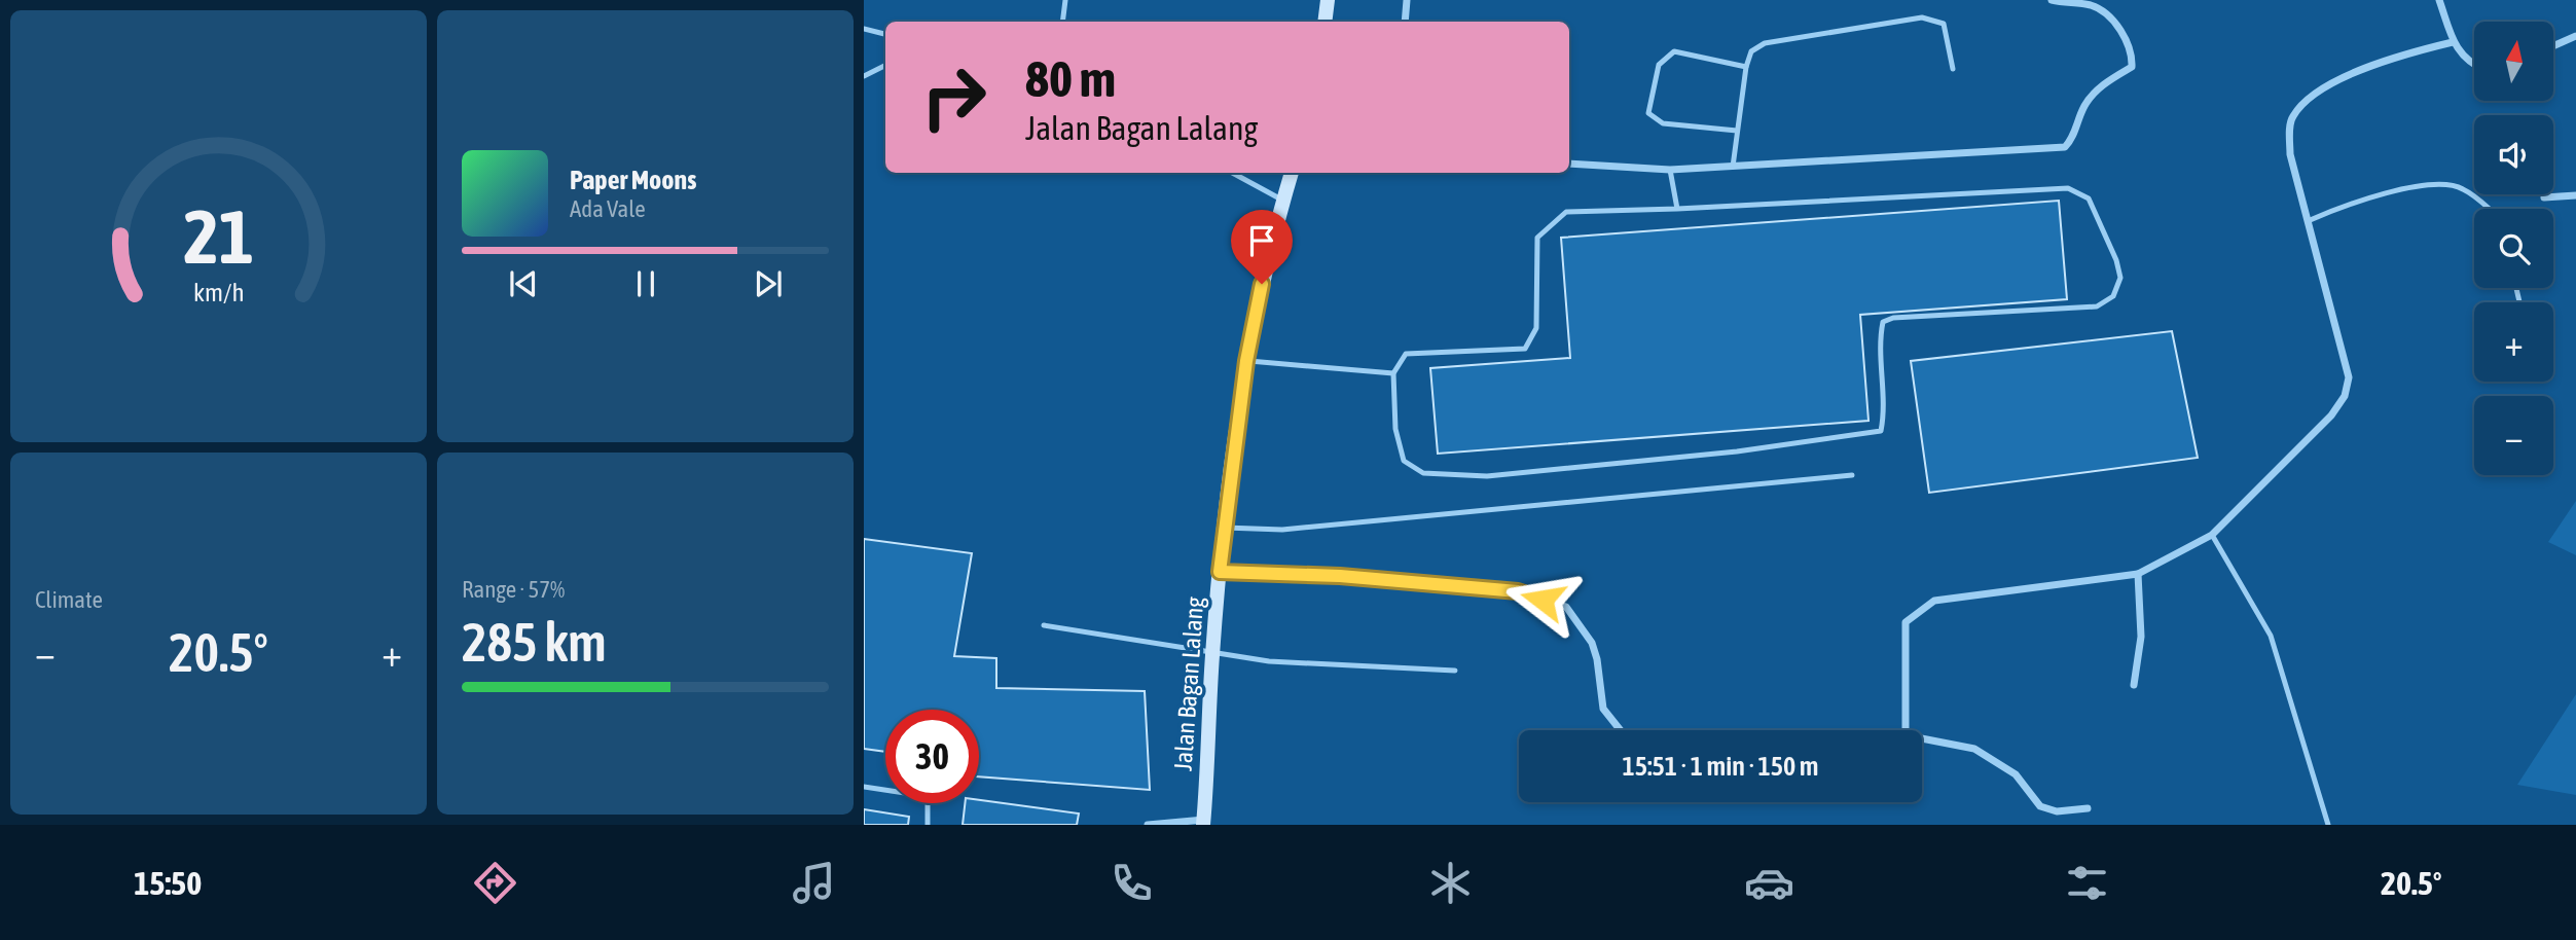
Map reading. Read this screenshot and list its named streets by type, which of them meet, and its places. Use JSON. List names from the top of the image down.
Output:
{
  "streets": {
    "main road": ["Jalan Bagan Lalang"]
  },
  "north": "top",
  "page": {
    "map_buttons": ["+", "−"],
    "turn": ["80 m", "Jalan Bagan Lalang"],
    "song": ["Paper Moons", "Ada Vale"],
    "tile": [
      "Climate",
      ["Range · 57%", "285 km"]
    ],
    "heat": ["−", "20.5°", "+"],
    "limit": "30",
    "trip": "15:51 · 1 min · 150 m",
    "tabs": ["15:50", "20.5°"],
    "gauge": ["21", "km/h"]
  }
}
